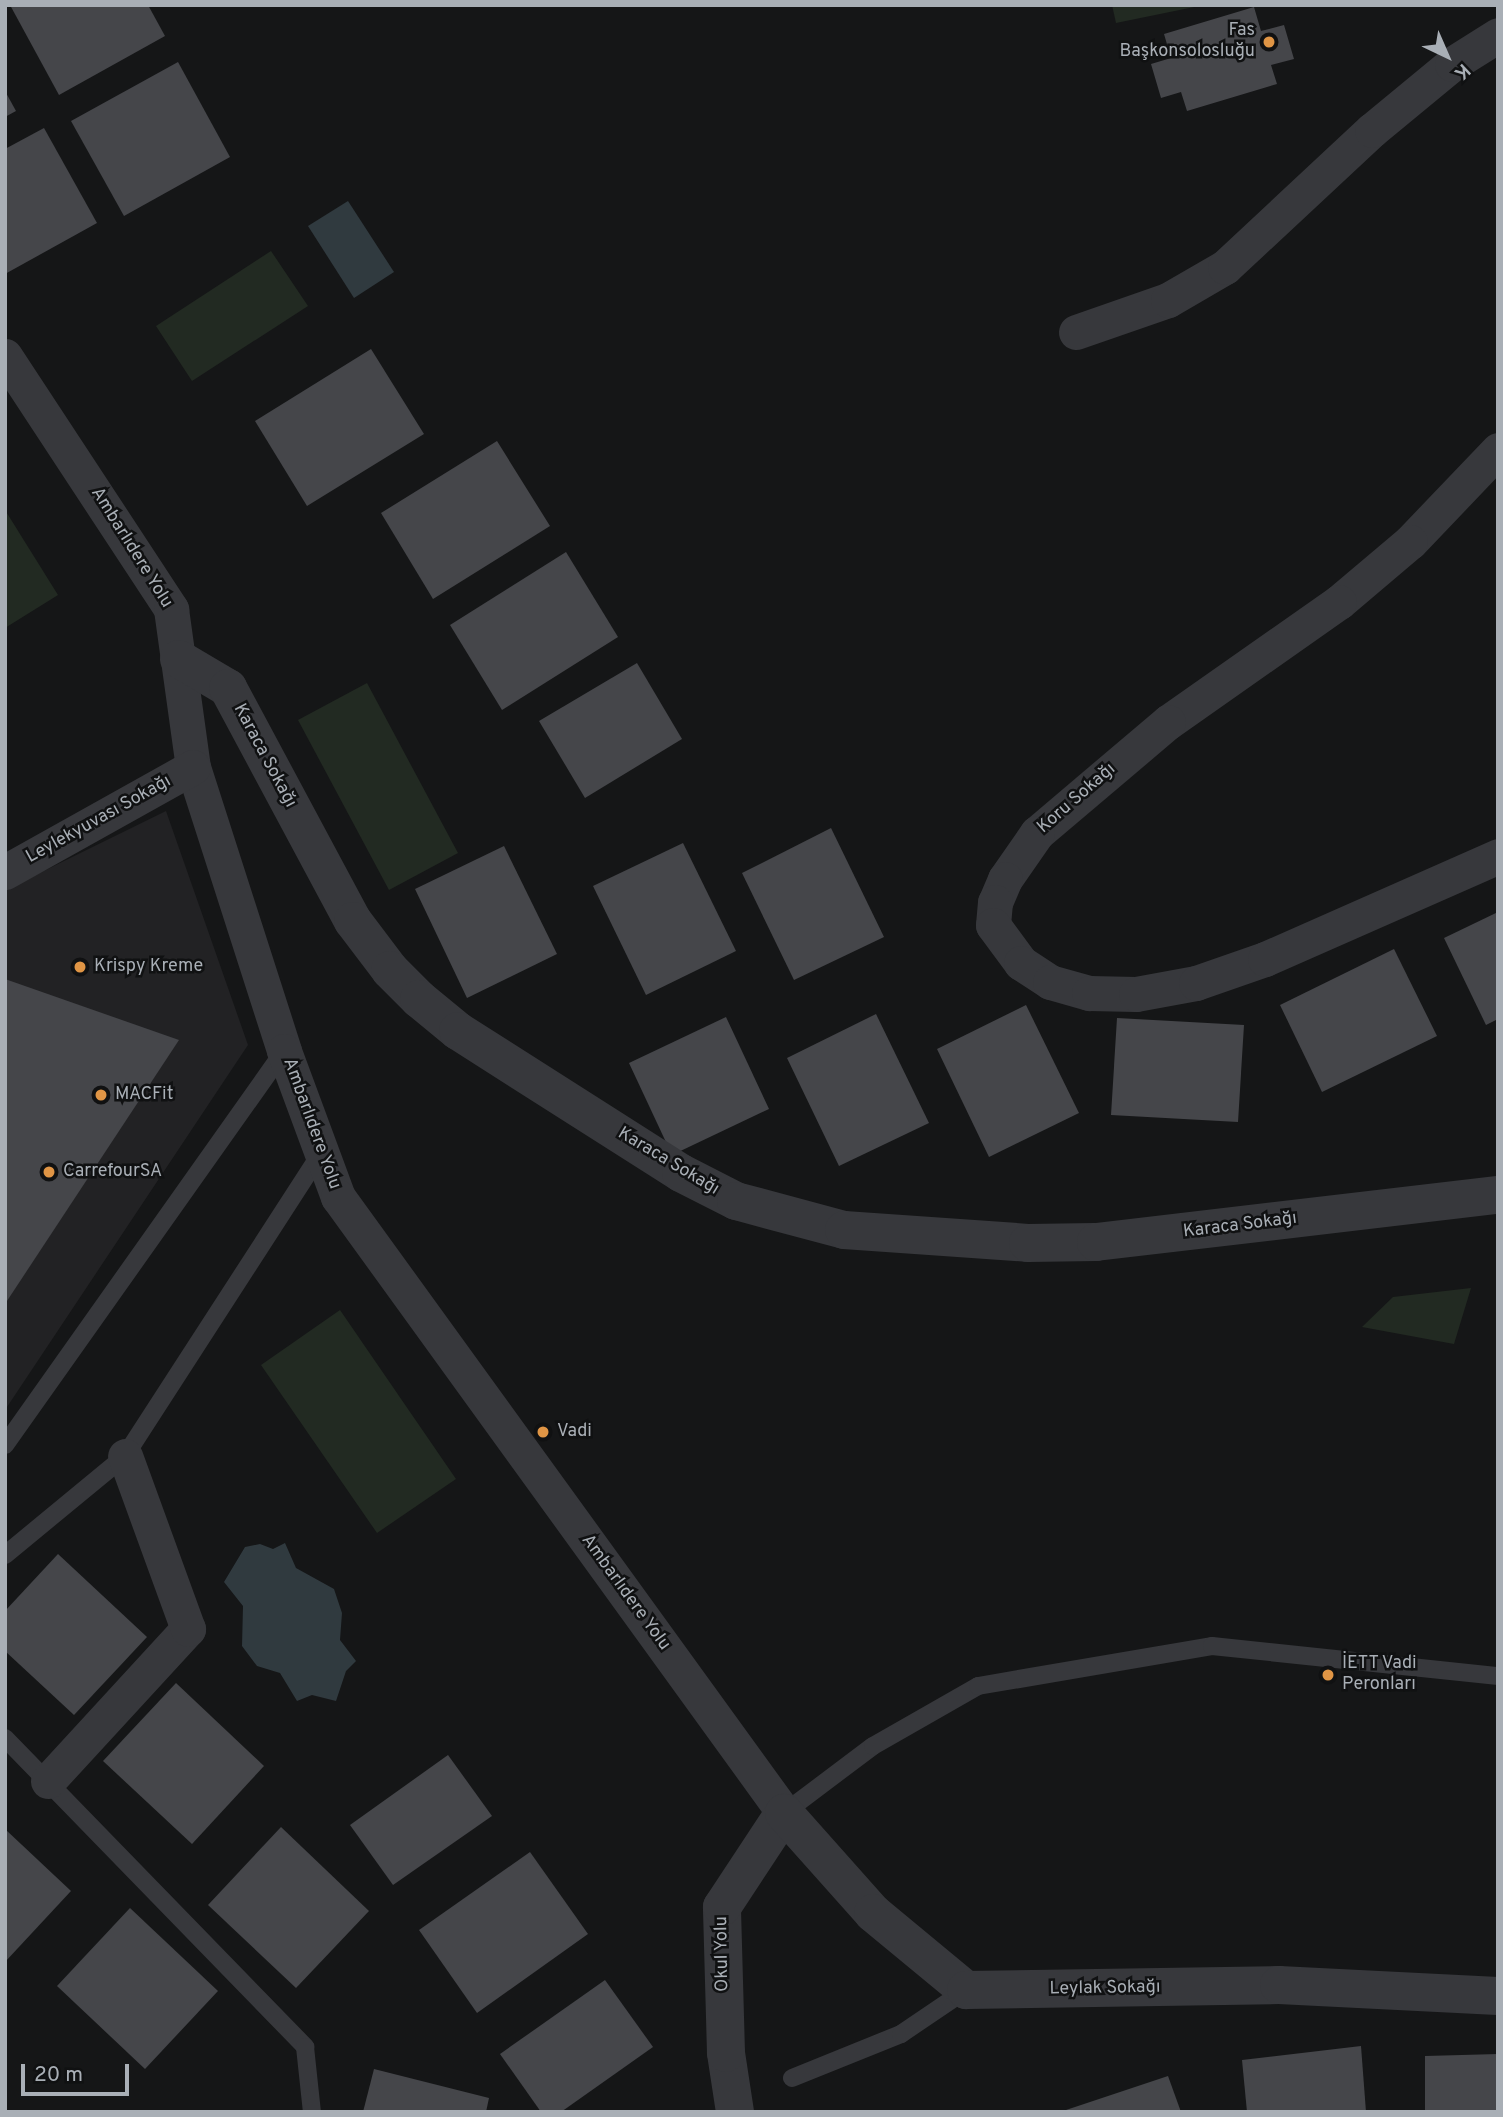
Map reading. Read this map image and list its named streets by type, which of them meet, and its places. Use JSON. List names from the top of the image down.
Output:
{
  "streets": {
    "street": [
      "Ambarlıdere Yolu",
      "Karaca Sokağı",
      "Koru Sokağı",
      "Leylekyuvası Sokağı",
      "Okul Yolu",
      "Leylak Sokağı"
    ]
  },
  "crossings": [
    ["Ambarlıdere Yolu", "Karaca Sokağı"],
    ["Ambarlıdere Yolu", "Leylekyuvası Sokağı"],
    ["Ambarlıdere Yolu", "Okul Yolu"]
  ],
  "places": [
    "Fas Başkonsolosluğu",
    "Krispy Kreme",
    "MACFit",
    "CarrefourSA",
    "Vadi",
    "İETT Vadi Peronları"
  ],
  "scale_bar": "20 m",
  "north": "bottom right"
}
